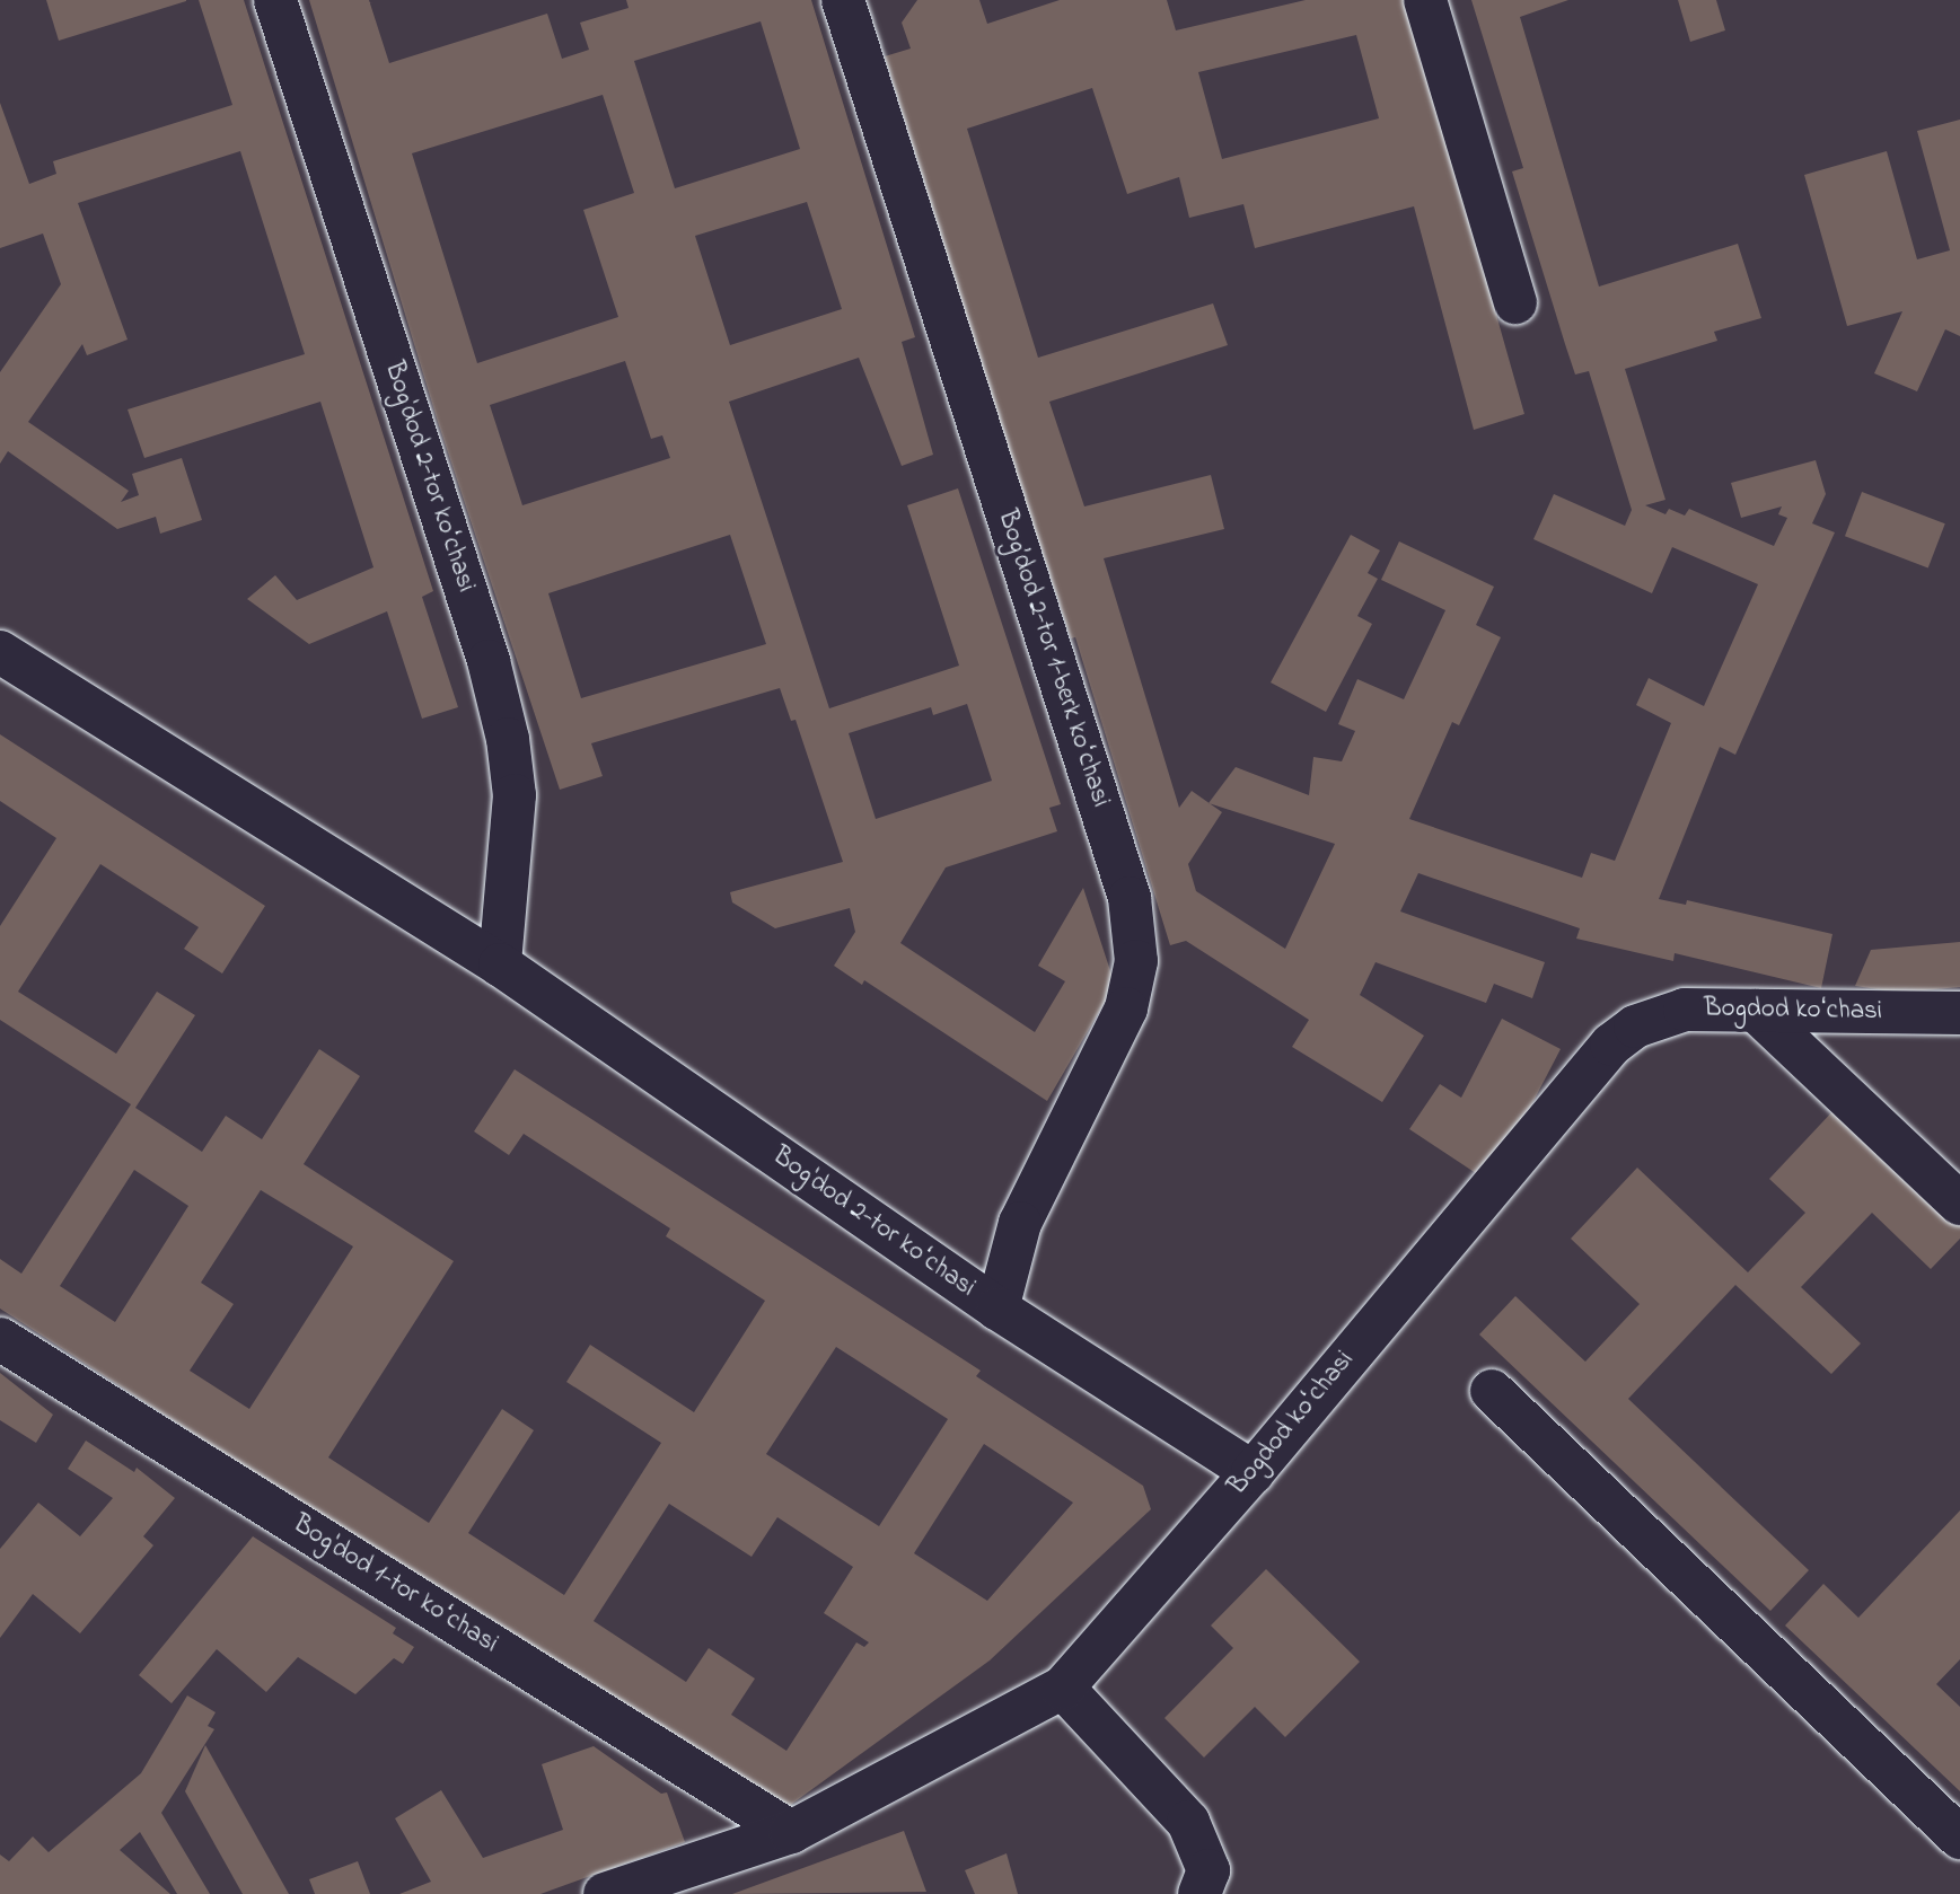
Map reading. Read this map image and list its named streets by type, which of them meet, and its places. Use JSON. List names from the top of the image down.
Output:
{
  "streets": {
    "street": [
      "Bog'dod 2-tor koʻchasi",
      "Bogʼdod 2-tor 1-berk koʻchasi",
      "Bogdod koʻchasi",
      "Bog'dod 1-tor koʻchasi"
    ]
  },
  "crossings": [
    ["Bog'dod 2-tor koʻchasi", "Bogʼdod 2-tor 1-berk koʻchasi"],
    ["Bog'dod 2-tor koʻchasi", "Bogdod koʻchasi"],
    ["Bogdod koʻchasi", "Bog'dod 1-tor koʻchasi"]
  ]
}
